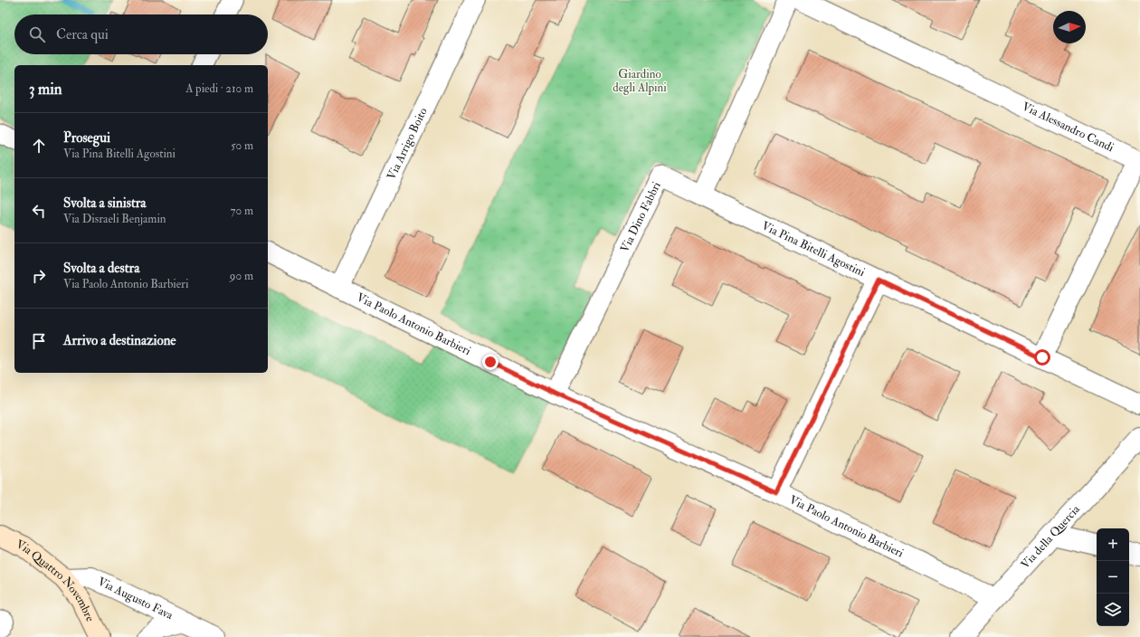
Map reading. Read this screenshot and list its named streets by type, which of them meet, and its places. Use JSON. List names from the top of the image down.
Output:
{
  "streets": {
    "main road": ["Via Quattro Novembre"],
    "street": [
      "Via Alessandro Candi",
      "Via Arrigo Boito",
      "Via Dino Fabbri",
      "Via Pina Bitelli Agostini",
      "Via Paolo Antonio Barbieri",
      "Via della Quercia",
      "Via Augusto Fava"
    ]
  },
  "crossings": [
    ["Via Alessandro Candi", "Via Pina Bitelli Agostini"],
    ["Via Arrigo Boito", "Via Paolo Antonio Barbieri"],
    ["Via Dino Fabbri", "Via Pina Bitelli Agostini"],
    ["Via Dino Fabbri", "Via Paolo Antonio Barbieri"],
    ["Via Paolo Antonio Barbieri", "Via della Quercia"],
    ["Via Quattro Novembre", "Via Augusto Fava"]
  ],
  "parks": ["Giardino degli Alpini"],
  "north": "right",
  "page": {
    "search": "Cerca qui",
    "heading": ["3 min", "A piedi · 210 m"],
    "list": [
      ["Prosegui", "Via Pina Bitelli Agostini", "50 m"],
      ["Svolta a sinistra", "Via Disraeli Benjamin", "70 m"],
      ["Svolta a destra", "Via Paolo Antonio Barbieri", "90 m"],
      "Arrivo a destinazione"
    ],
    "map_buttons": ["+", "−"]
  }
}
